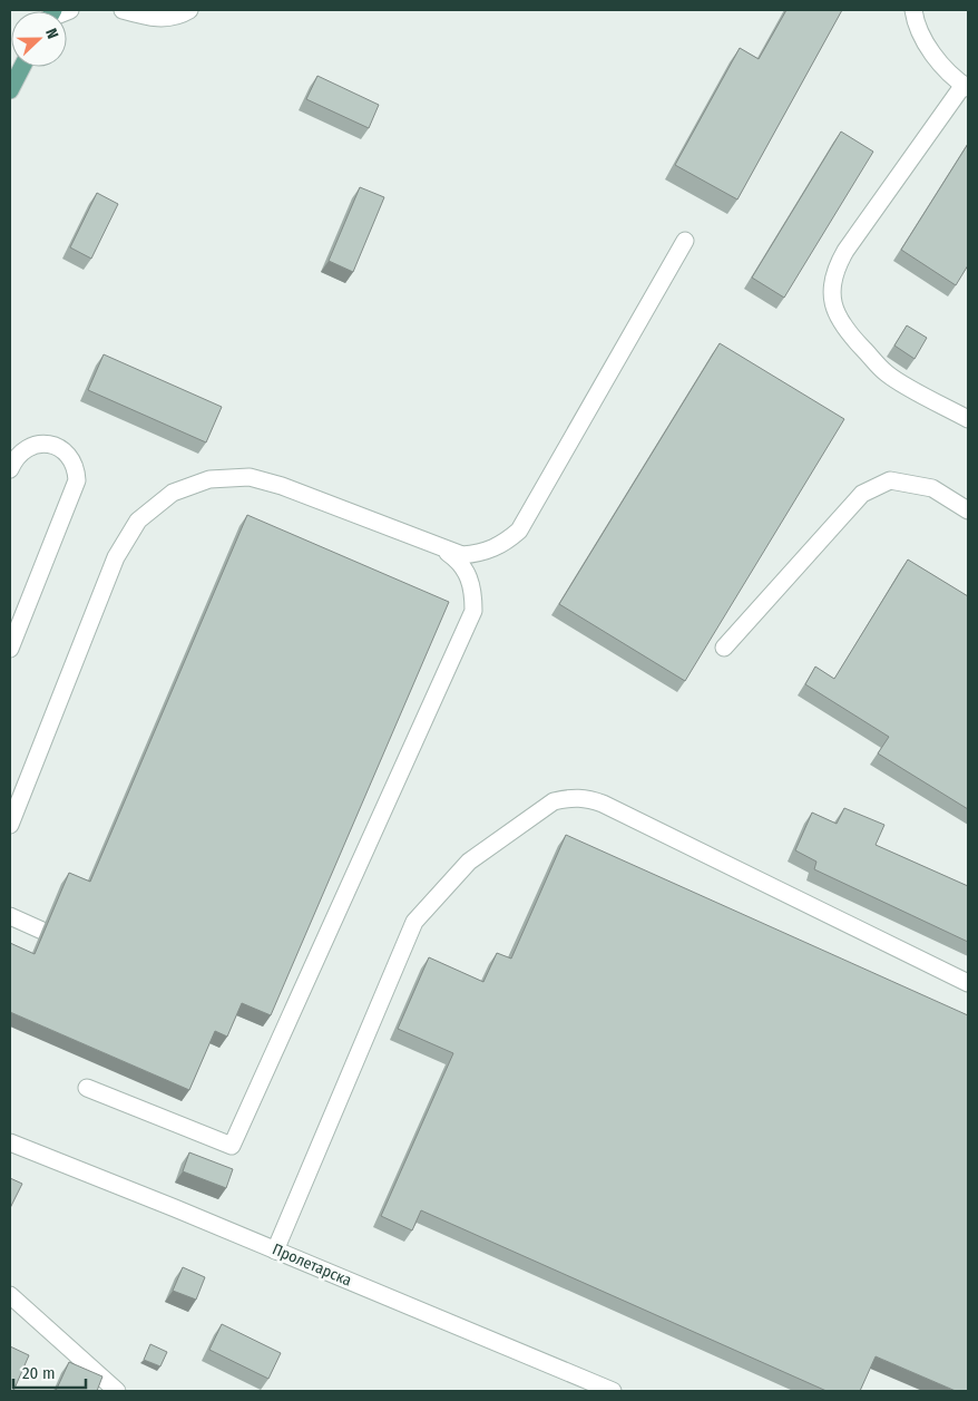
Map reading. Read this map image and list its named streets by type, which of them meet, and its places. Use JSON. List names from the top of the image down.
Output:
{
  "streets": {
    "street": ["Пролетарска"]
  },
  "scale_bar": "20 m",
  "north": "right"
}
